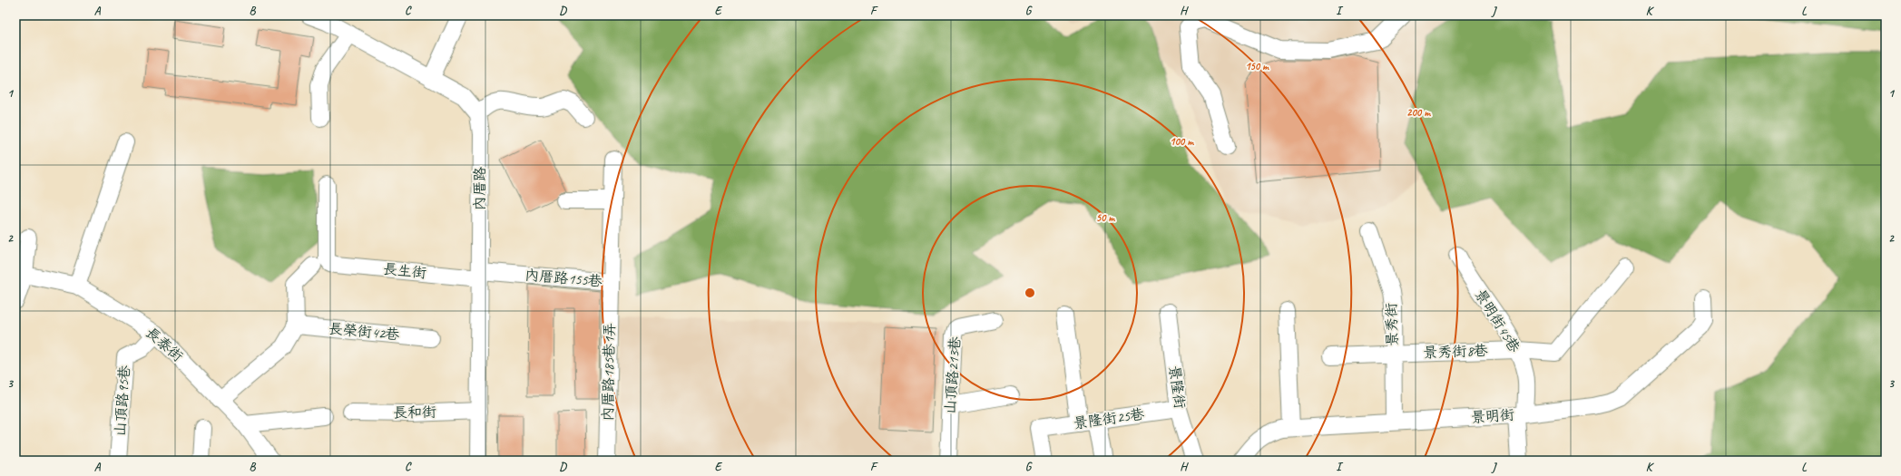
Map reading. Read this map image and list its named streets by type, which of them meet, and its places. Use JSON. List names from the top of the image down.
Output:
{
  "streets": {
    "street": [
      "內厝路",
      "長生街",
      "內厝路155巷",
      "景明街45巷",
      "景秀街",
      "長榮街42巷",
      "長泰街",
      "景秀街8巷",
      "內厝路185巷1弄",
      "山頂路213巷",
      "景隆街",
      "山頂路95巷",
      "長和街",
      "景明街",
      "景隆街25巷"
    ]
  },
  "crossings": [
    ["內厝路", "長生街"],
    ["內厝路", "內厝路155巷"],
    ["內厝路", "長和街"],
    ["長生街", "內厝路155巷"],
    ["內厝路155巷", "內厝路185巷1弄"],
    ["景明街45巷", "景秀街8巷"],
    ["景明街45巷", "景明街"],
    ["景秀街", "景秀街8巷"],
    ["景秀街", "景明街"],
    ["長泰街", "山頂路95巷"],
    ["景隆街", "景隆街25巷"]
  ],
  "grid": {
    "columns": [
      "A",
      "B",
      "C",
      "D",
      "E",
      "F",
      "G",
      "H",
      "I",
      "J",
      "K",
      "L"
    ],
    "rows": ["1", "2", "3"]
  },
  "rings": [
    "150 m",
    "200 m",
    "100 m",
    "50 m"
  ]
}
